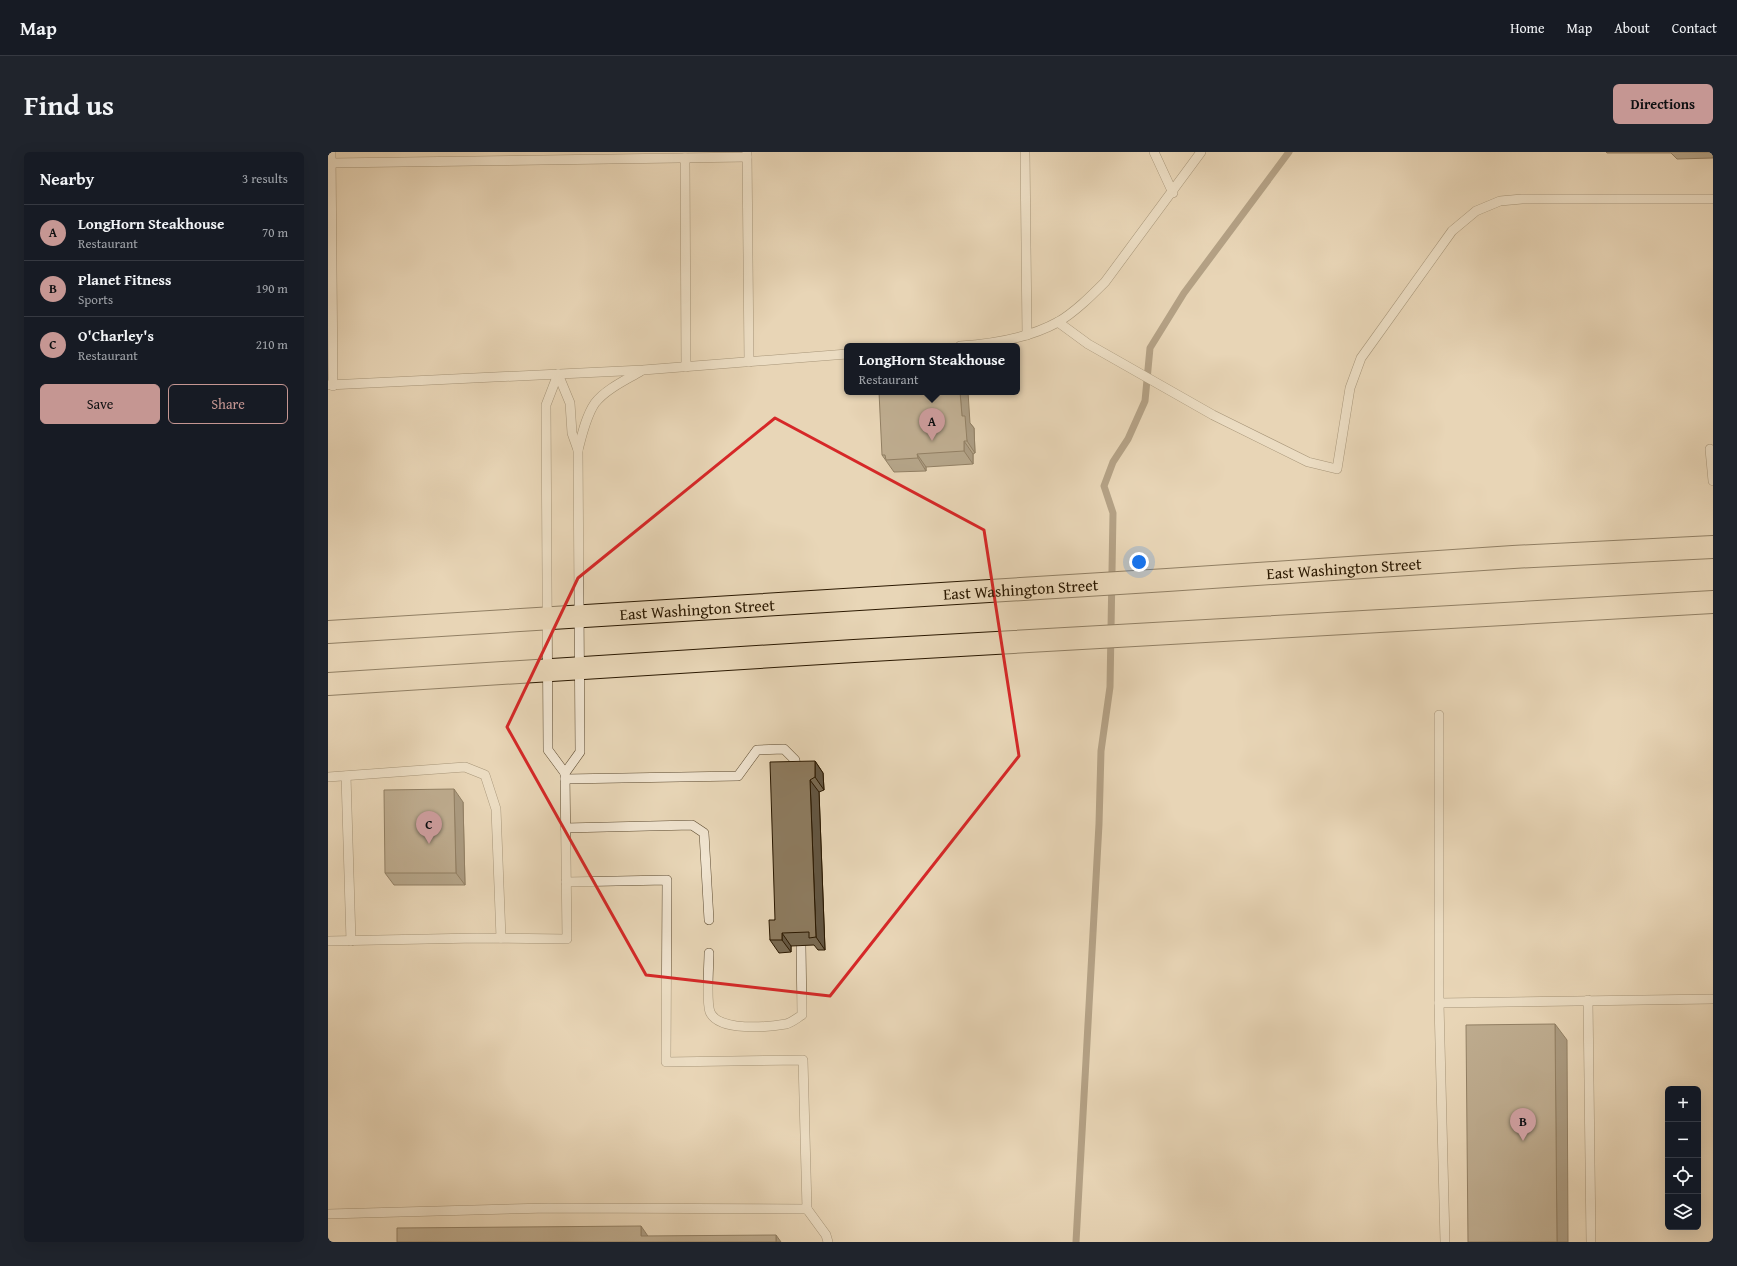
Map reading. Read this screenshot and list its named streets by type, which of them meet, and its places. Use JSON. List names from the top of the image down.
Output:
{
  "streets": {
    "main road": ["East Washington Street"]
  },
  "page": {
    "header": "Map",
    "nav": [
      "Home",
      "Map",
      "About",
      "Contact"
    ],
    "title": "Find us",
    "buttons": [
      "Directions",
      ["Save", "Share"]
    ],
    "heading": ["Nearby", "3 results"],
    "list": [
      {
        "mark": "A",
        "name": "LongHorn Steakhouse",
        "note": "Restaurant",
        "value": "70 m"
      },
      {
        "mark": "B",
        "name": "Planet Fitness",
        "note": "Sports",
        "value": "190 m"
      },
      {
        "mark": "C",
        "name": "O'Charley's",
        "note": "Restaurant",
        "value": "210 m"
      }
    ],
    "popup": ["LongHorn Steakhouse", "Restaurant"],
    "pins": ["A", "C", "B"],
    "map_buttons": ["+", "−"]
  }
}
